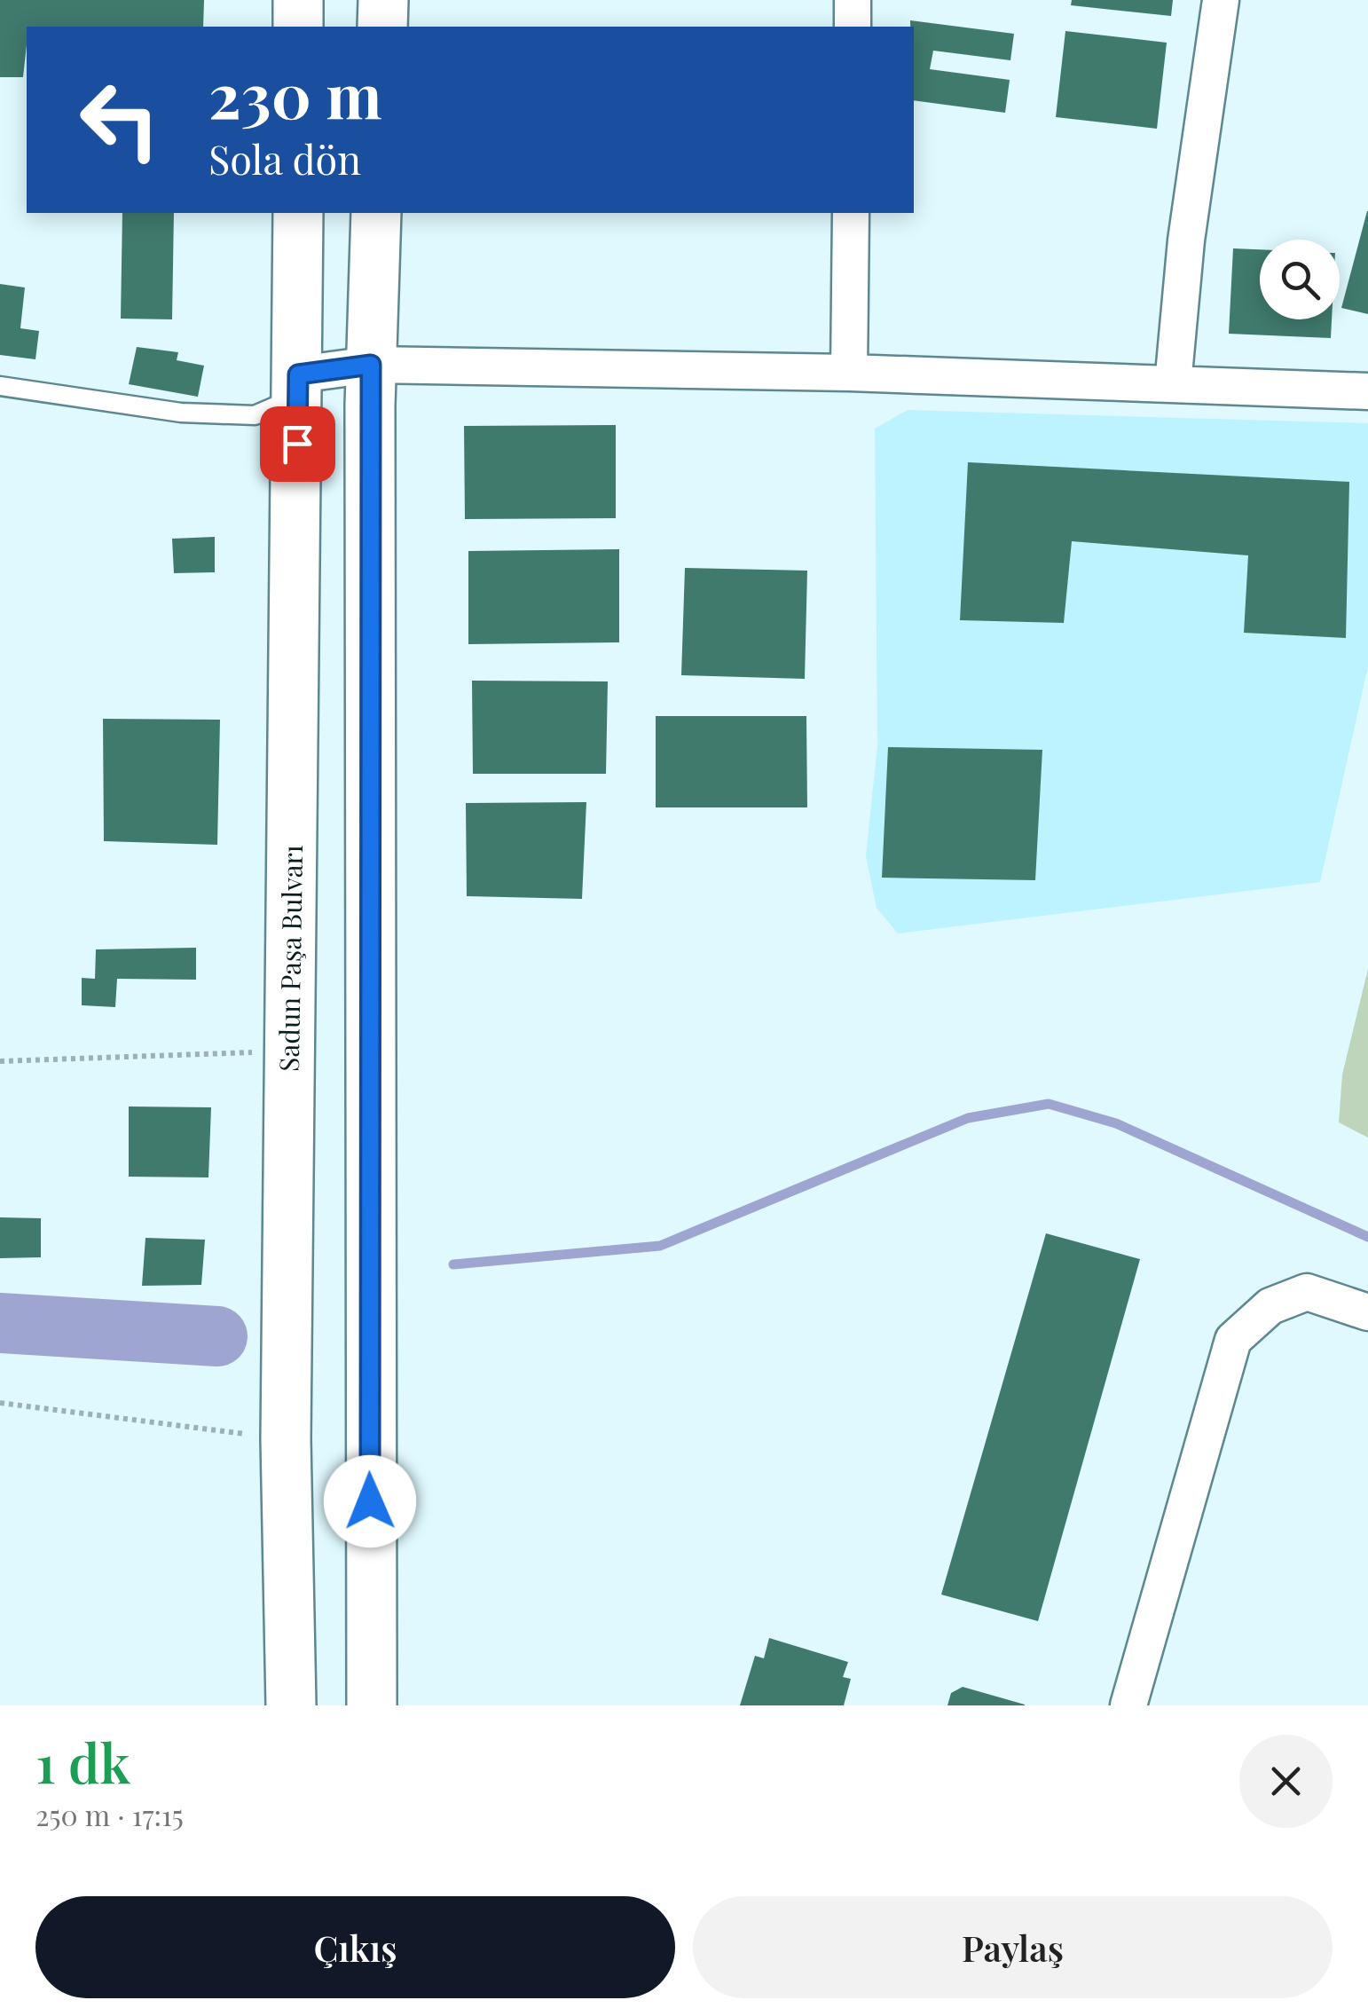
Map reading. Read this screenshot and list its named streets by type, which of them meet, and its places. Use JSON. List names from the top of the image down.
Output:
{
  "streets": {
    "main road": ["Sadun Paşa Bulvarı"]
  },
  "page": {
    "turn": ["230 m", "Sola dön"],
    "heading": ["1 dk", "250 m · 17:15"],
    "buttons": ["Çıkış", "Paylaş"]
  }
}
